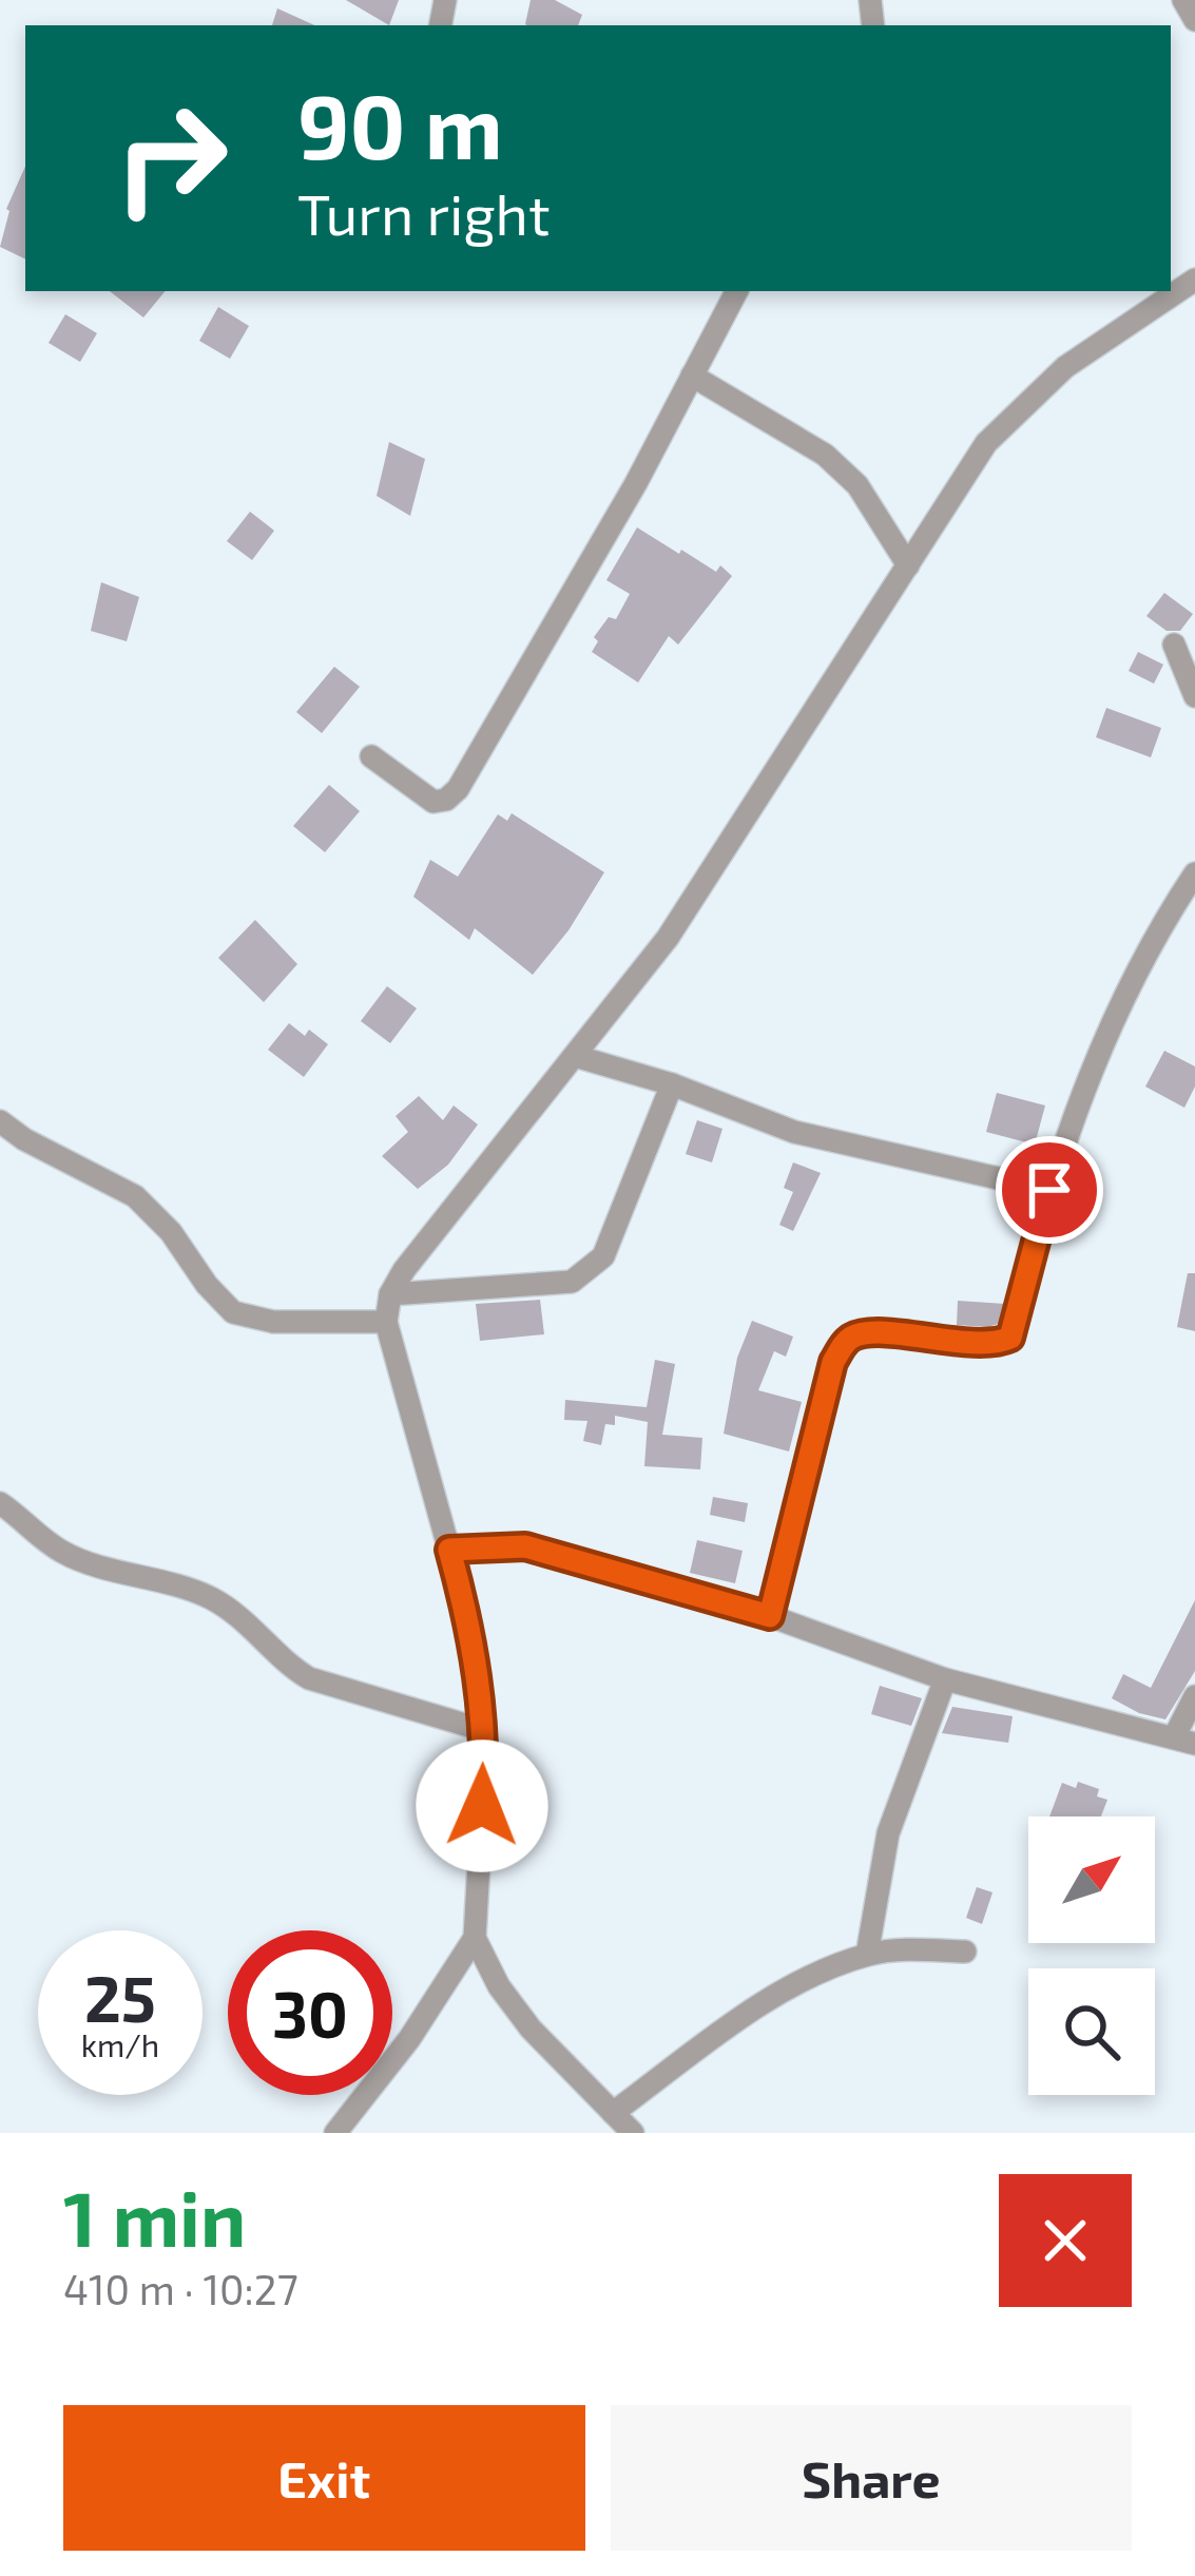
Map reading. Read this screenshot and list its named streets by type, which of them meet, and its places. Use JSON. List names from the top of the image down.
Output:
{
  "north": "top right",
  "page": {
    "turn": ["90 m", "Turn right"],
    "speed": "25 km/h",
    "limit": "30",
    "heading": ["1 min", "410 m · 10:27"],
    "buttons": ["Exit", "Share"]
  }
}
